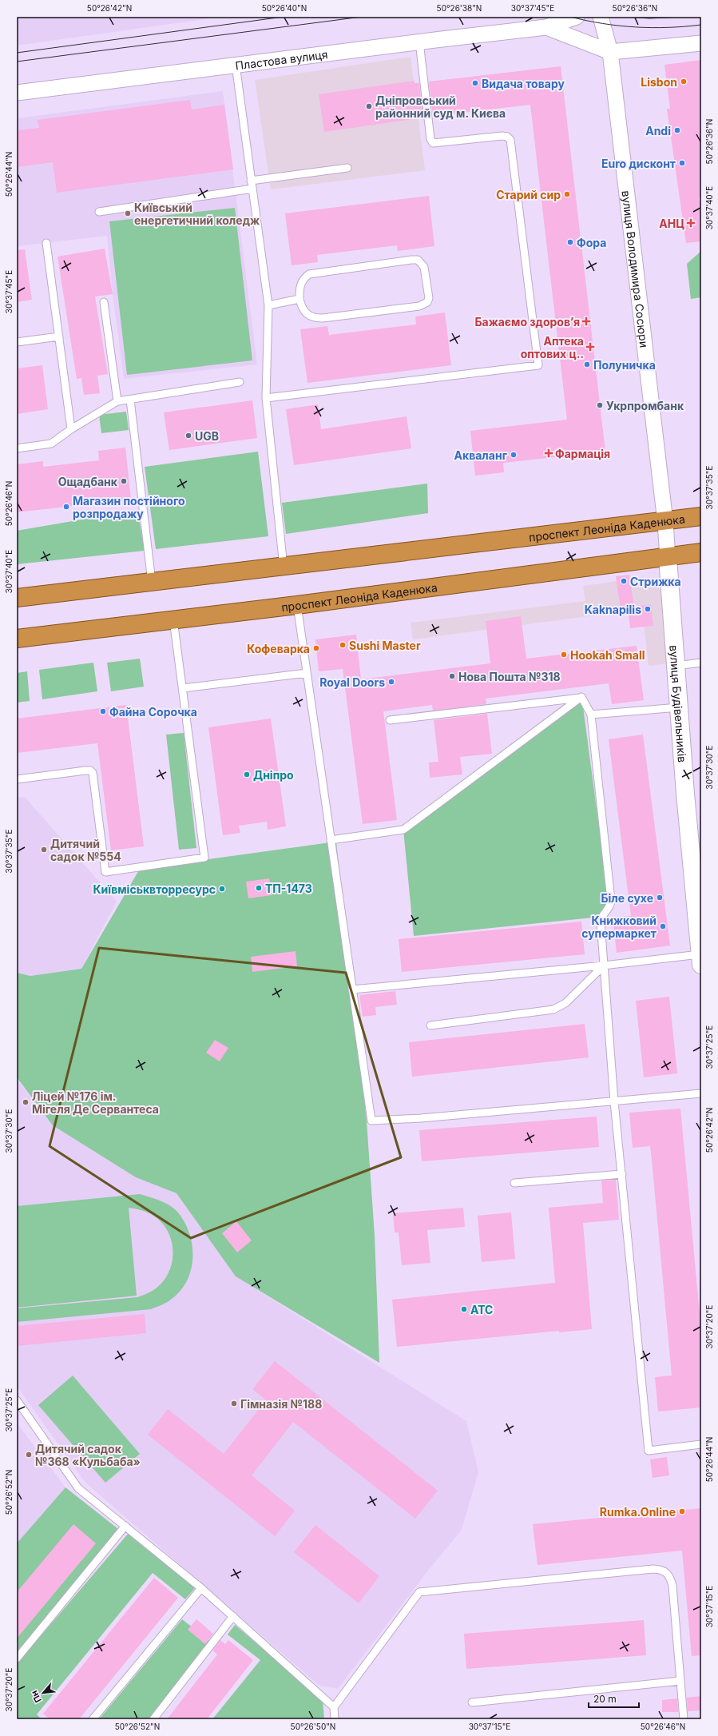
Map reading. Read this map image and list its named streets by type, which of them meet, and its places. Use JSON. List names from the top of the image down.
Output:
{
  "streets": {
    "highway": ["проспект Леоніда Каденюка"],
    "street": ["Пластова вулиця", "вулиця Володимира Сосюри", "вулиця Будівельників"]
  },
  "crossings": [
    ["Пластова вулиця", "вулиця Володимира Сосюри"],
    ["вулиця Володимира Сосюри", "проспект Леоніда Каденюка"],
    ["вулиця Володимира Сосюри", "вулиця Будівельників"],
    ["проспект Леоніда Каденюка", "вулиця Будівельників"]
  ],
  "places": {
    "other": [
      "Lisbon",
      "Видача товару",
      "Дніпровський районний суд м. Києва",
      "Andi",
      "Euro дисконт",
      "Старий сир",
      "Київський енергетичний коледж",
      "Фора",
      "Полуничка",
      "Укрпромбанк",
      "UGB",
      "Акваланг",
      "Ощадбанк",
      "Магазин постійного розпродажу",
      "Стрижка",
      "Kaknapilis",
      "Sushi Master",
      "Кофеварка",
      "Hookah Small",
      "Нова Пошта №318",
      "Royal Doors",
      "Файна Сорочка",
      "Дніпро",
      "Дитячий садок №554",
      "ТП-1473",
      "Київміськвторресурс",
      "Біле сухе",
      "Книжковий супермаркет",
      "Ліцей №176 ім. Мігеля Де Сервантеса",
      "АТС",
      "Гімназія №188",
      "Дитячий садок №368 «Кульбаба»",
      "Rumka.Online"
    ],
    "health": [
      "АНЦ",
      "Бажаємо здоровʼя",
      "Аптека оптових ц‥",
      "Фармація"
    ]
  },
  "scale_bar": "20 m",
  "north": "bottom left",
  "coordinates": [
    "50°26'42\"N",
    "50°26'40\"N",
    "50°26'38\"N",
    "30°37'45\"E",
    "50°26'36\"N",
    "50°26'44\"N",
    "30°37'40\"E",
    "30°37'35\"E",
    "50°26'46\"N",
    "30°37'30\"E",
    "30°37'25\"E",
    "30°37'20\"E",
    "50°26'52\"N",
    "30°37'15\"E",
    "50°26'50\"N"
  ]
}
